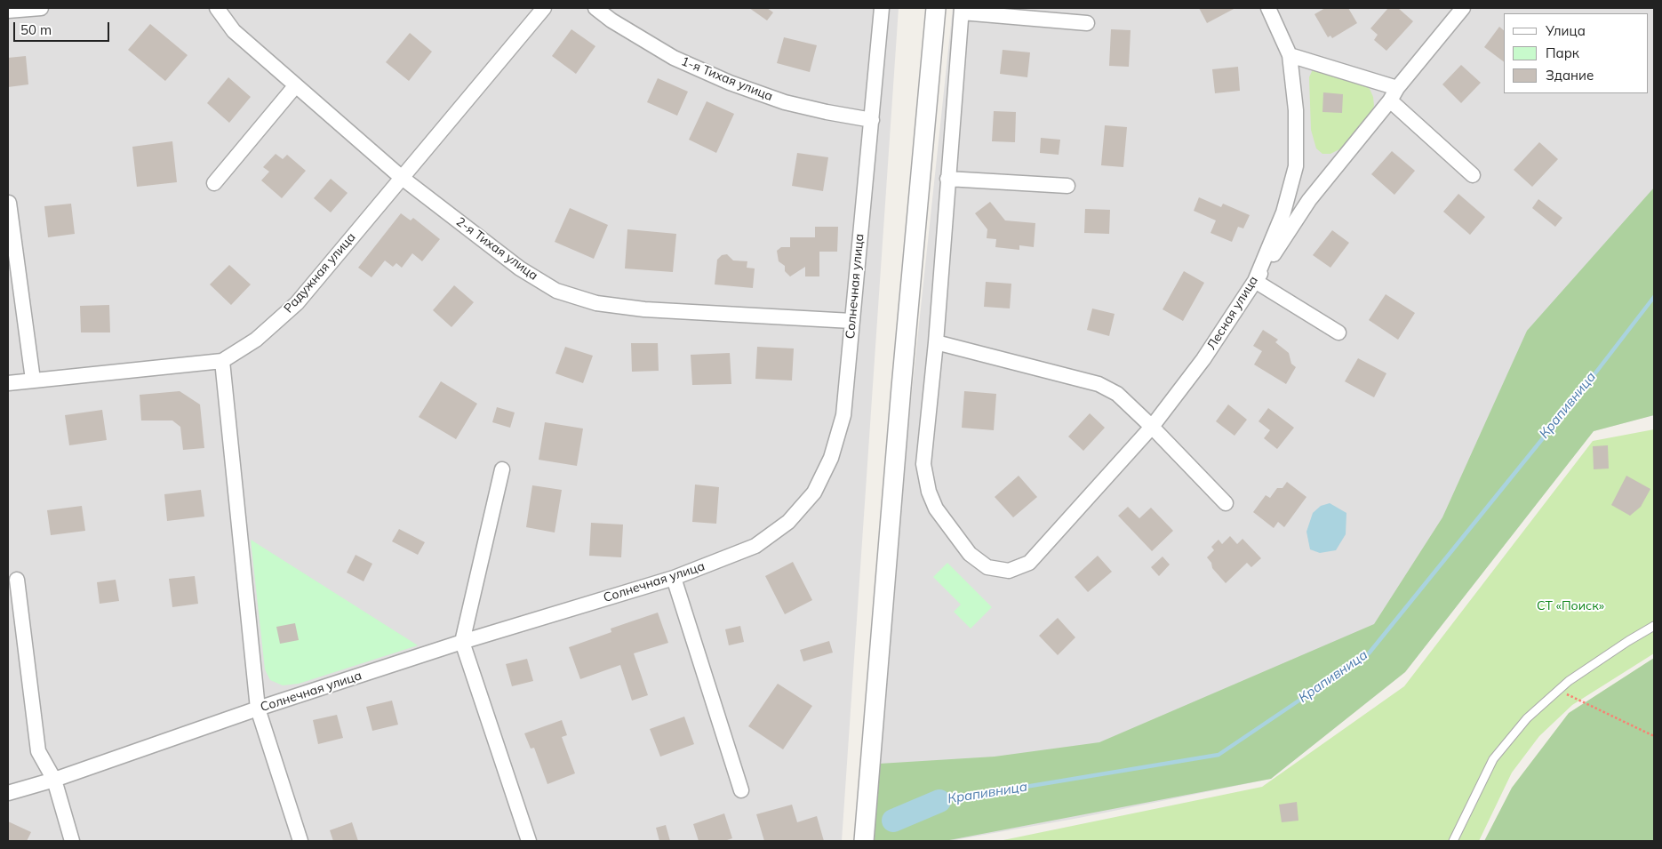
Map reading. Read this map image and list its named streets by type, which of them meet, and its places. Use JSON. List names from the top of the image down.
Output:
{
  "streets": {
    "street": [
      "1-я Тихая улица",
      "2-я Тихая улица",
      "Радужная улица",
      "Солнечная улица",
      "Лесная улица"
    ]
  },
  "crossings": [
    ["1-я Тихая улица", "Солнечная улица"],
    ["2-я Тихая улица", "Радужная улица"],
    ["2-я Тихая улица", "Солнечная улица"]
  ],
  "water": ["Крапивница"],
  "parks": ["СТ «Поиск»"],
  "legend": ["Улица", "Парк", "Здание"],
  "scale_bar": "50 m"
}
